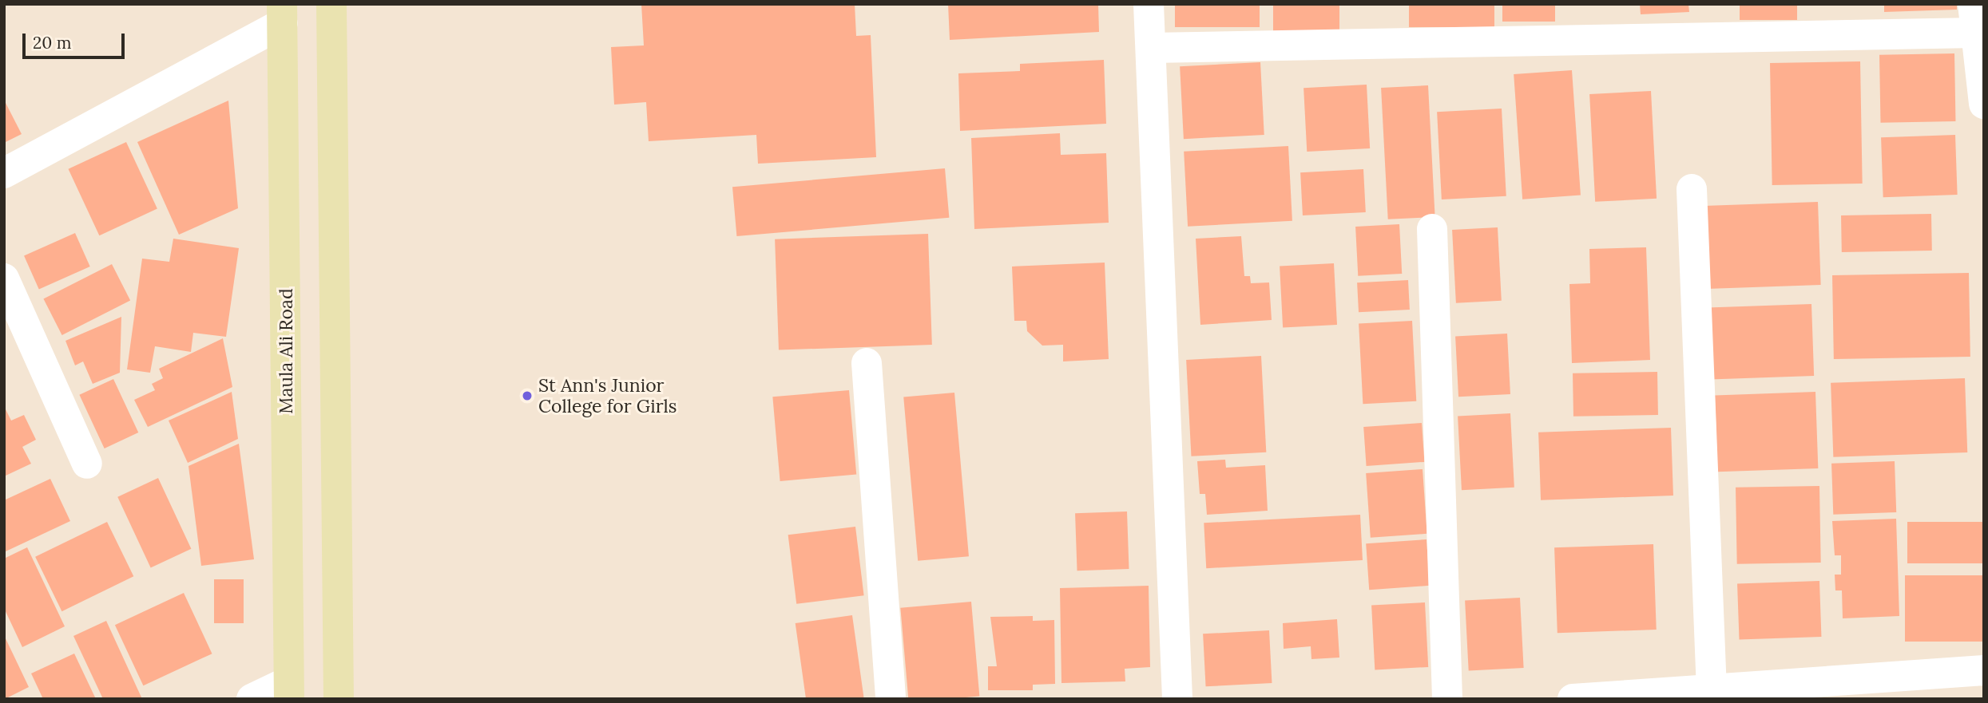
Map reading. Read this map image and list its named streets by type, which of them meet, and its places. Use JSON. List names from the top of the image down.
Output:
{
  "streets": {
    "main road": ["Maula Ali Road"]
  },
  "places": ["St Ann's Junior College for Girls"],
  "scale_bar": "20 m"
}
